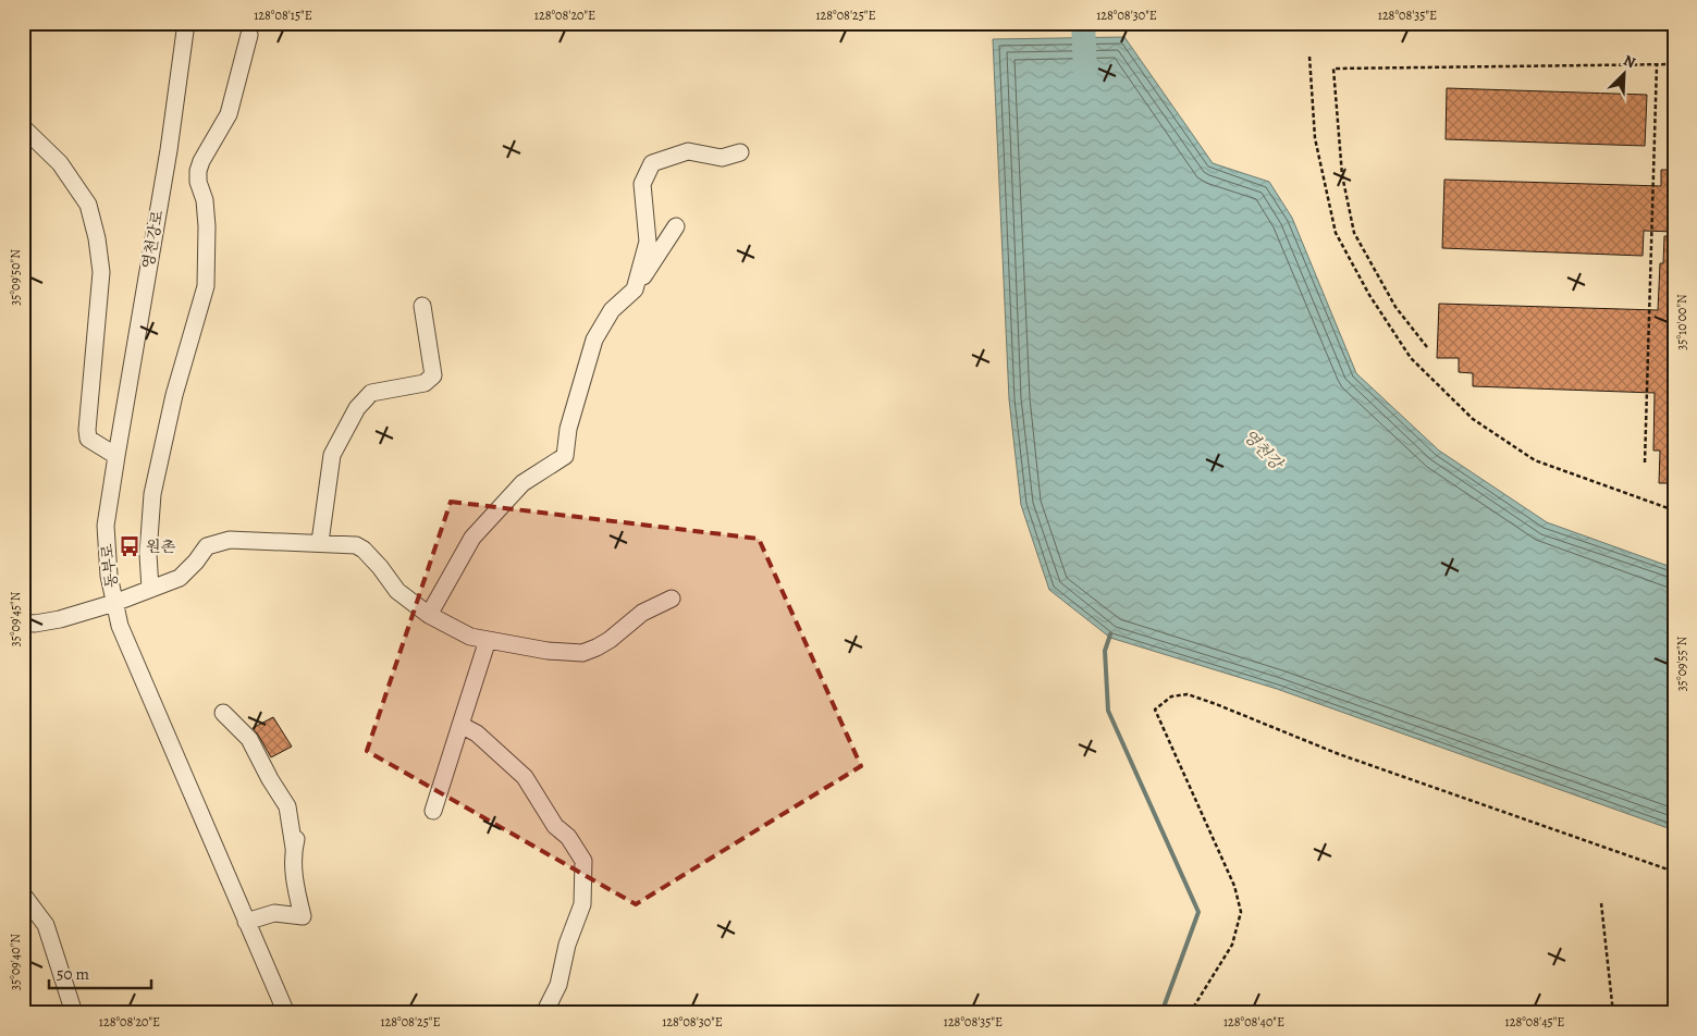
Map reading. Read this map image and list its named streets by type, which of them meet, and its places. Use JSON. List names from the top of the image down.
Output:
{
  "streets": {
    "street": ["영천강로", "동부로"]
  },
  "crossings": [
    ["영천강로", "동부로"]
  ],
  "water": ["영천강"],
  "places": {
    "bus stop": ["원촌"]
  },
  "scale_bar": "50 m",
  "north": "top right",
  "coordinates": [
    "128°08'15\"E",
    "128°08'20\"E",
    "128°08'25\"E",
    "128°08'30\"E",
    "128°08'35\"E",
    "35°09'50\"N",
    "35°10'00\"N",
    "35°09'45\"N",
    "35°09'55\"N",
    "35°09'40\"N",
    "128°08'40\"E",
    "128°08'45\"E"
  ]
}
